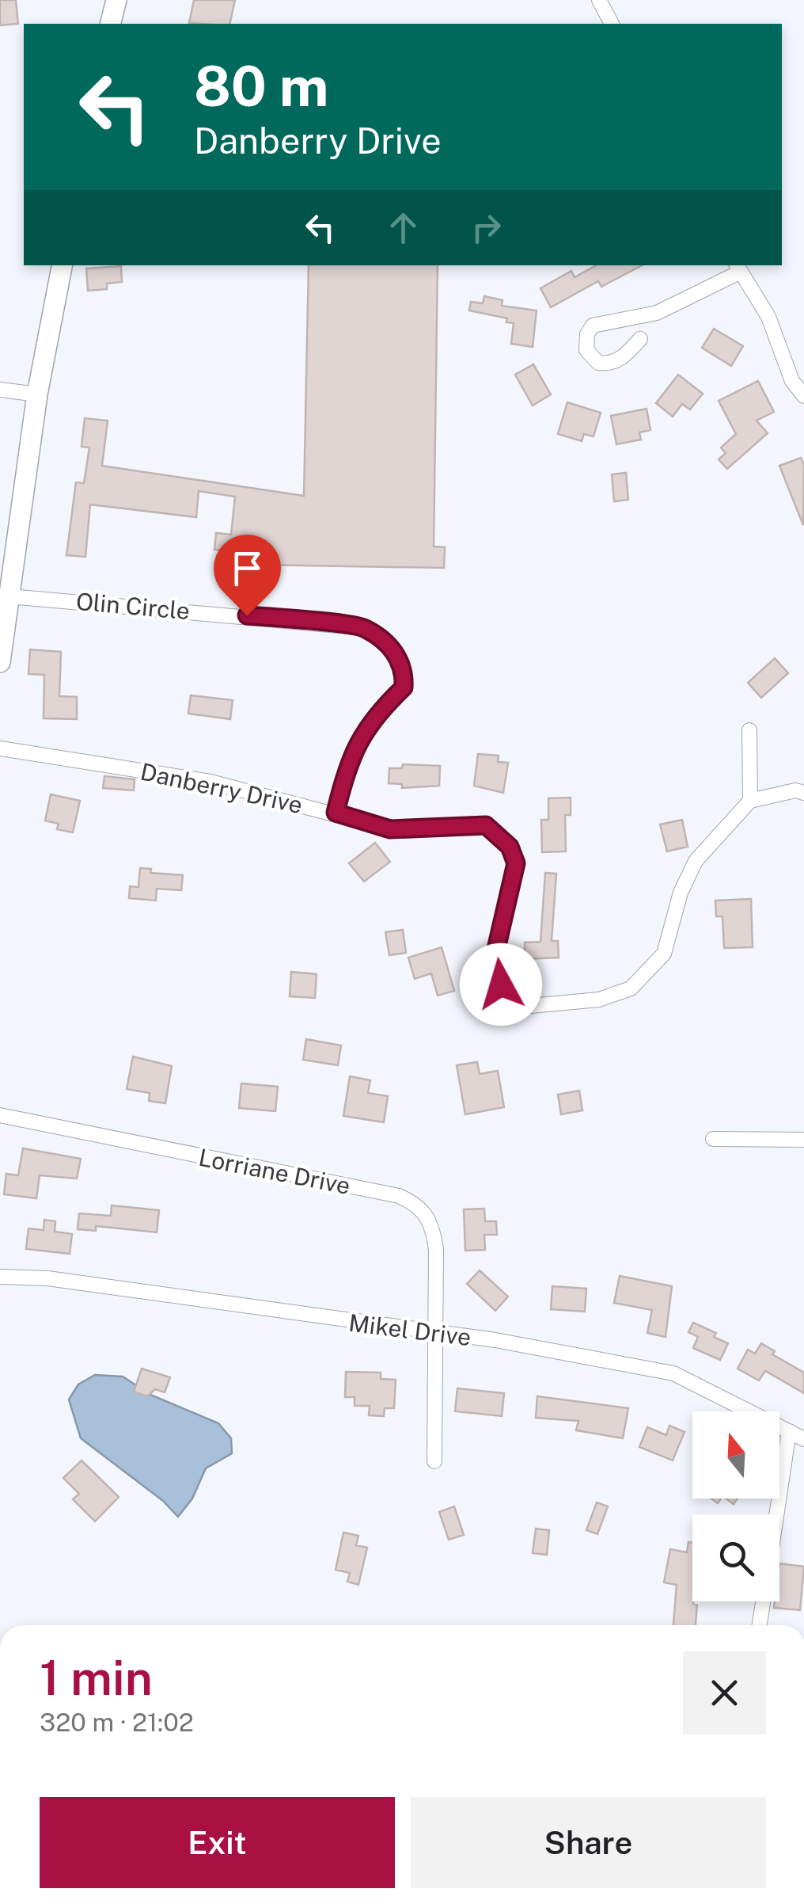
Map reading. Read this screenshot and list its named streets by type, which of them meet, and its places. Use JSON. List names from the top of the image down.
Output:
{
  "streets": {
    "street": [
      "Olin Circle",
      "Danberry Drive",
      "Lorriane Drive",
      "Mikel Drive"
    ]
  },
  "crossings": [
    ["Olin Circle", "Danberry Drive"],
    ["Lorriane Drive", "Mikel Drive"]
  ],
  "north": "top",
  "page": {
    "turn": ["80 m", "Danberry Drive"],
    "heading": ["1 min", "320 m · 21:02"],
    "buttons": ["Exit", "Share"]
  }
}
